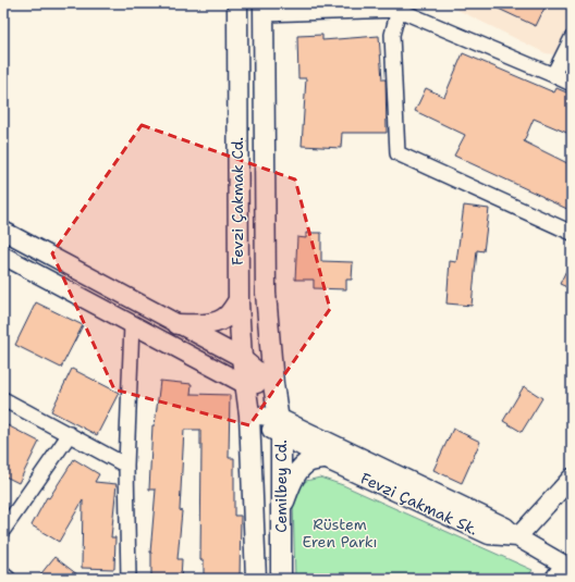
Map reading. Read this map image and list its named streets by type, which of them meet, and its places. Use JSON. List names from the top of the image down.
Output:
{
  "streets": {
    "main road": ["Fevzi Çakmak Cd.", "Cemilbey Cd."],
    "street": ["Fevzi Çakmak Sk."]
  },
  "crossings": [
    ["Fevzi Çakmak Cd.", "Cemilbey Cd."],
    ["Cemilbey Cd.", "Fevzi Çakmak Sk."]
  ],
  "parks": ["Rüstem Eren Parkı"]
}
